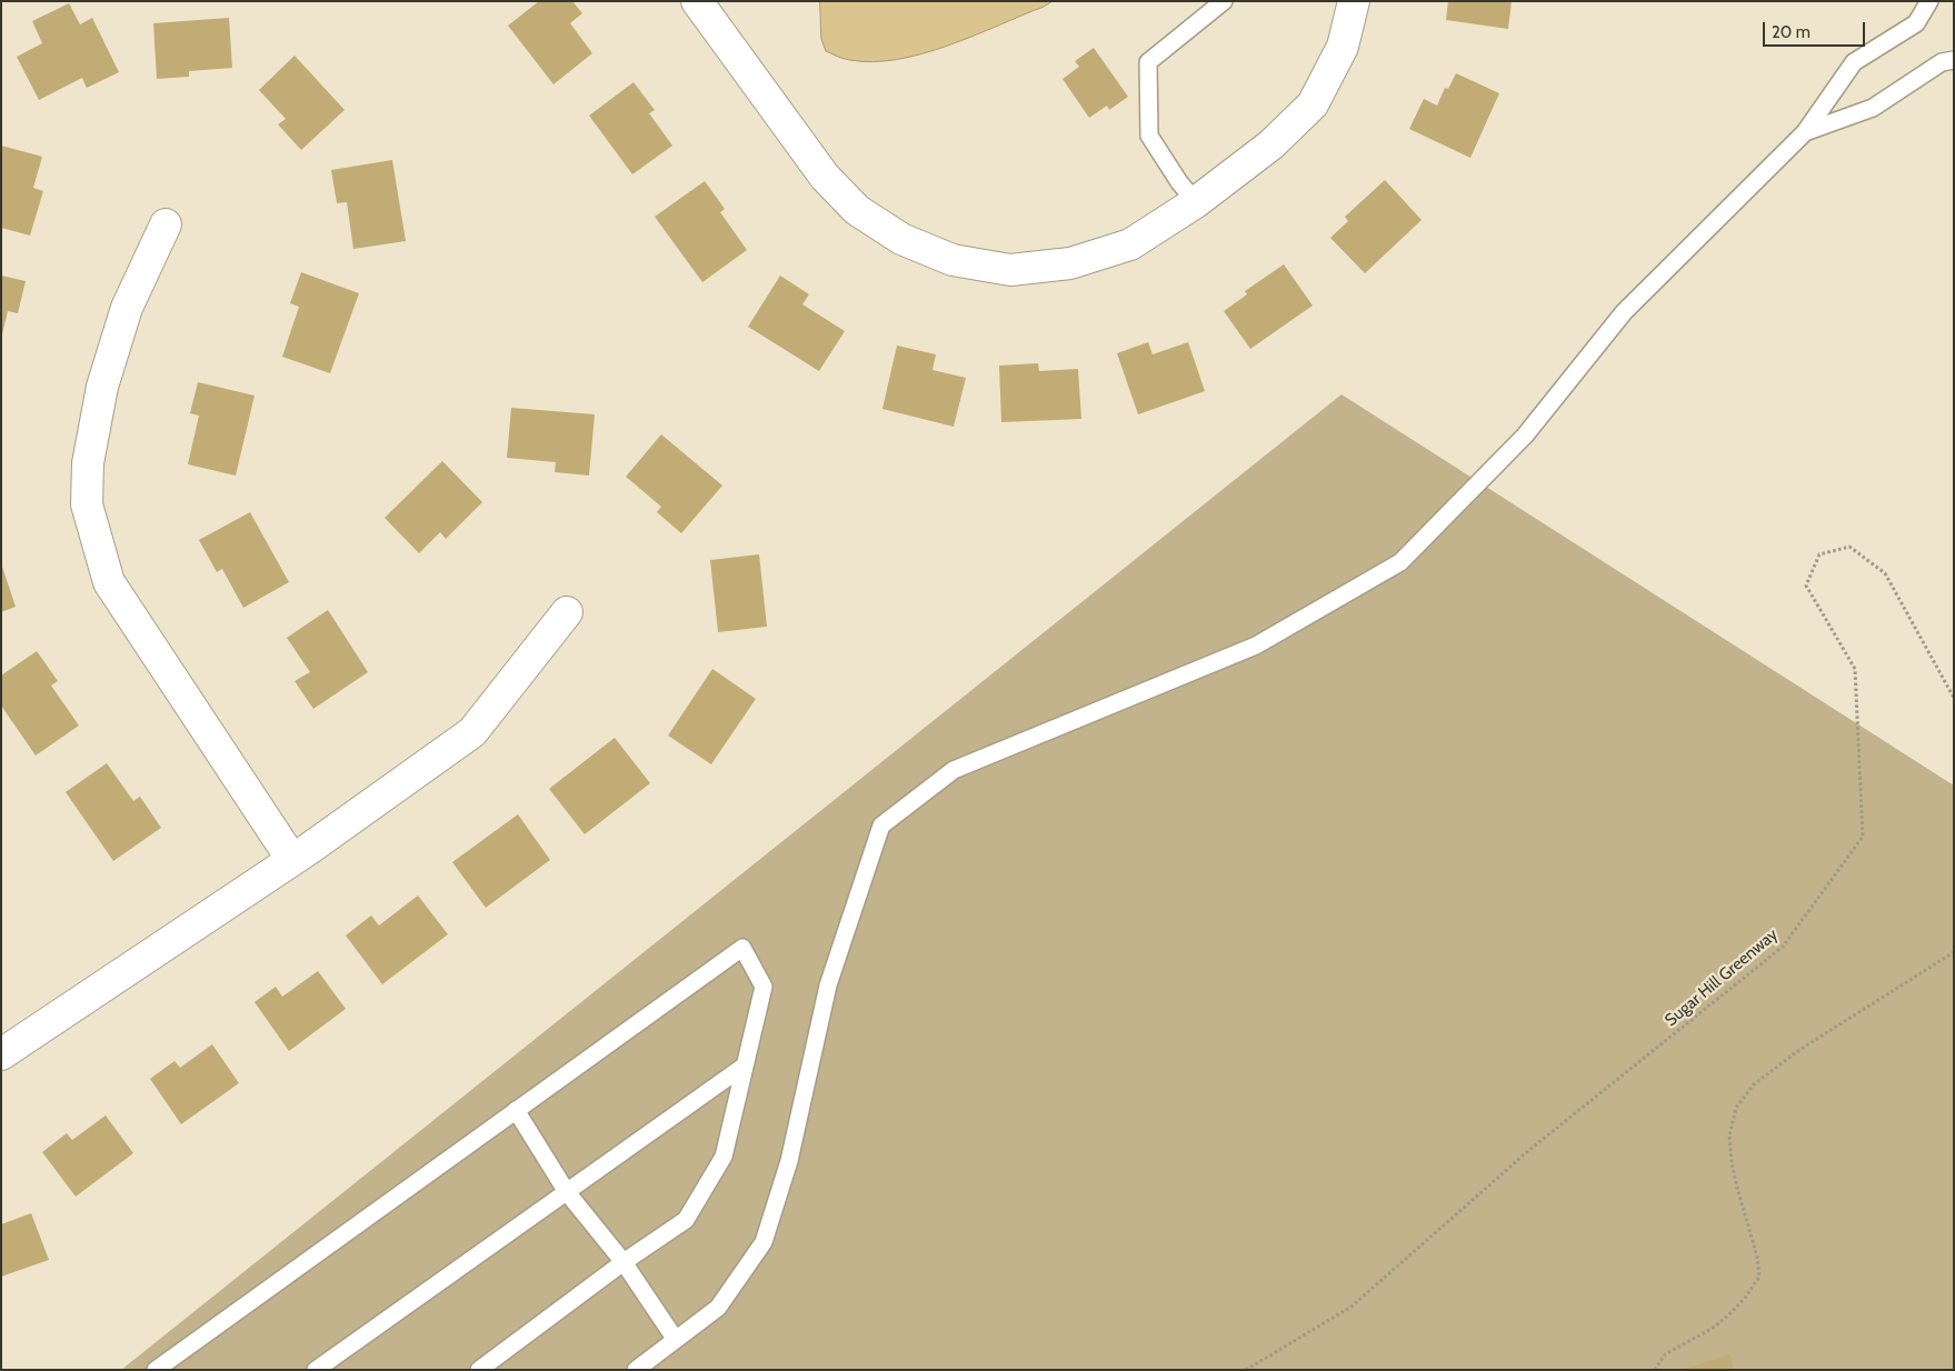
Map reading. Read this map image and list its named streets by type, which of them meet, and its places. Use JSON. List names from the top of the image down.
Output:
{
  "streets": {
    "path": ["Sugar Hill Greenway"]
  },
  "scale_bar": "20 m"
}
